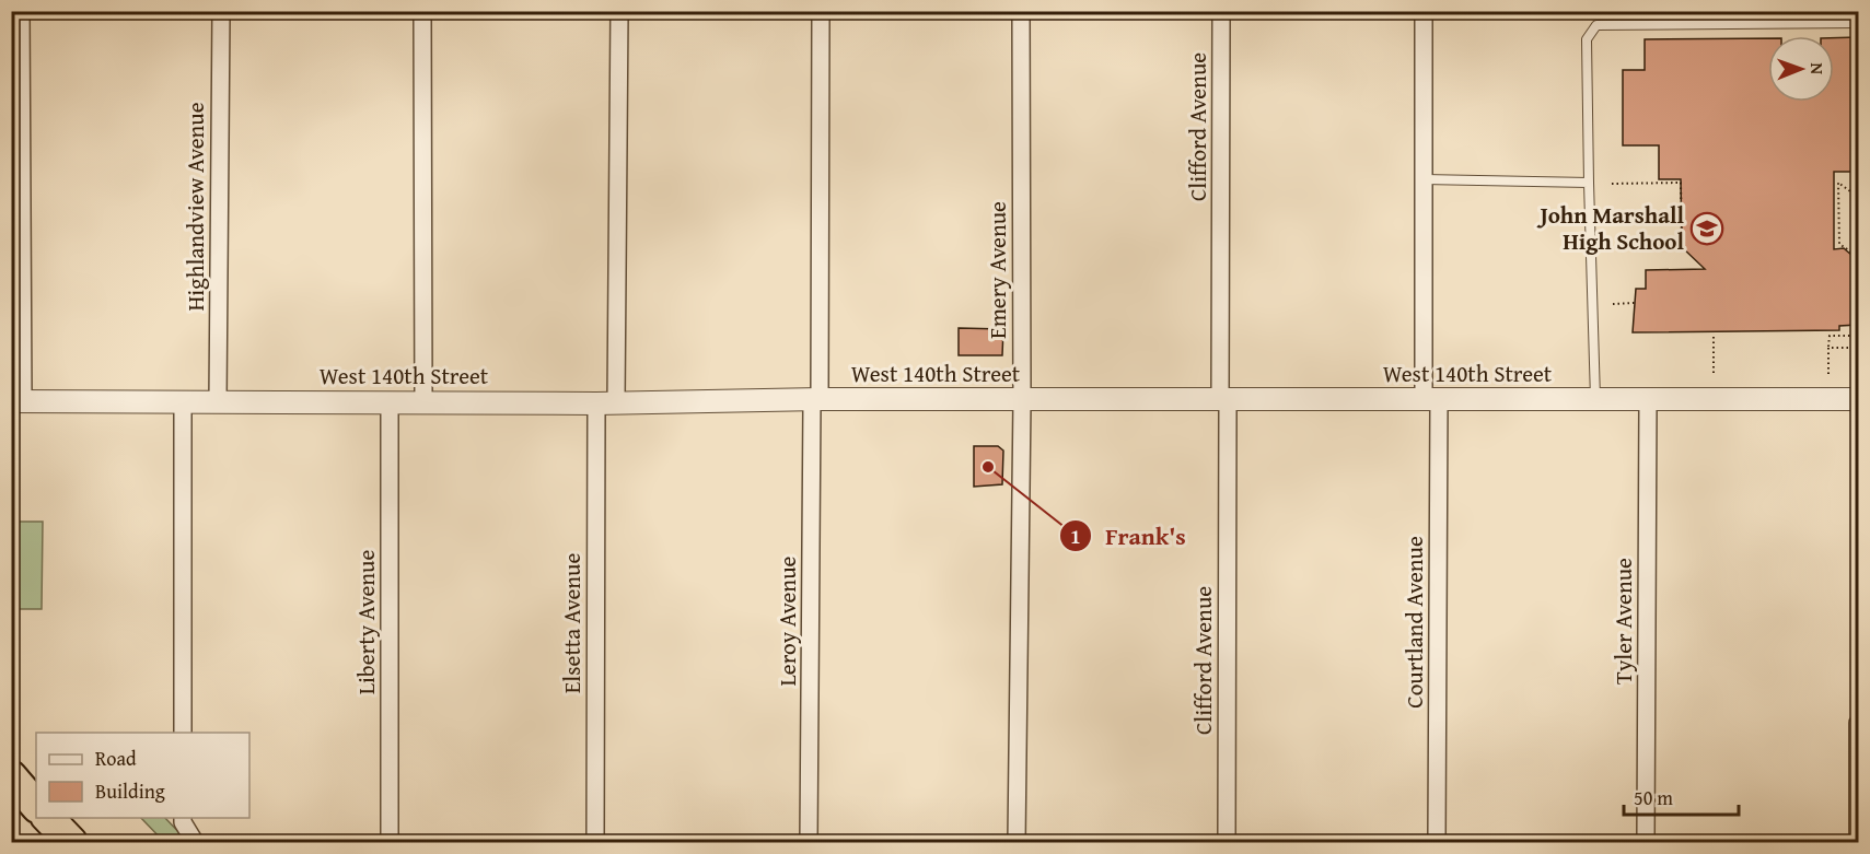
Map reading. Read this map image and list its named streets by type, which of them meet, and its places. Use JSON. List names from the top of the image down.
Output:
{
  "streets": {
    "street": [
      "Clifford Avenue",
      "Highlandview Avenue",
      "Emery Avenue",
      "West 140th Street",
      "Leroy Avenue",
      "Tyler Avenue",
      "Liberty Avenue",
      "Courtland Avenue",
      "Elsetta Avenue"
    ]
  },
  "crossings": [
    ["Clifford Avenue", "West 140th Street"],
    ["Highlandview Avenue", "West 140th Street"],
    ["Emery Avenue", "West 140th Street"],
    ["West 140th Street", "Leroy Avenue"],
    ["West 140th Street", "Tyler Avenue"],
    ["West 140th Street", "Liberty Avenue"],
    ["West 140th Street", "Courtland Avenue"],
    ["West 140th Street", "Elsetta Avenue"]
  ],
  "places": {
    "school or university": ["John Marshall High School"],
    "other": ["Frank's"]
  },
  "legend": ["Road", "Building"],
  "scale_bar": "50 m",
  "north": "right"
}
